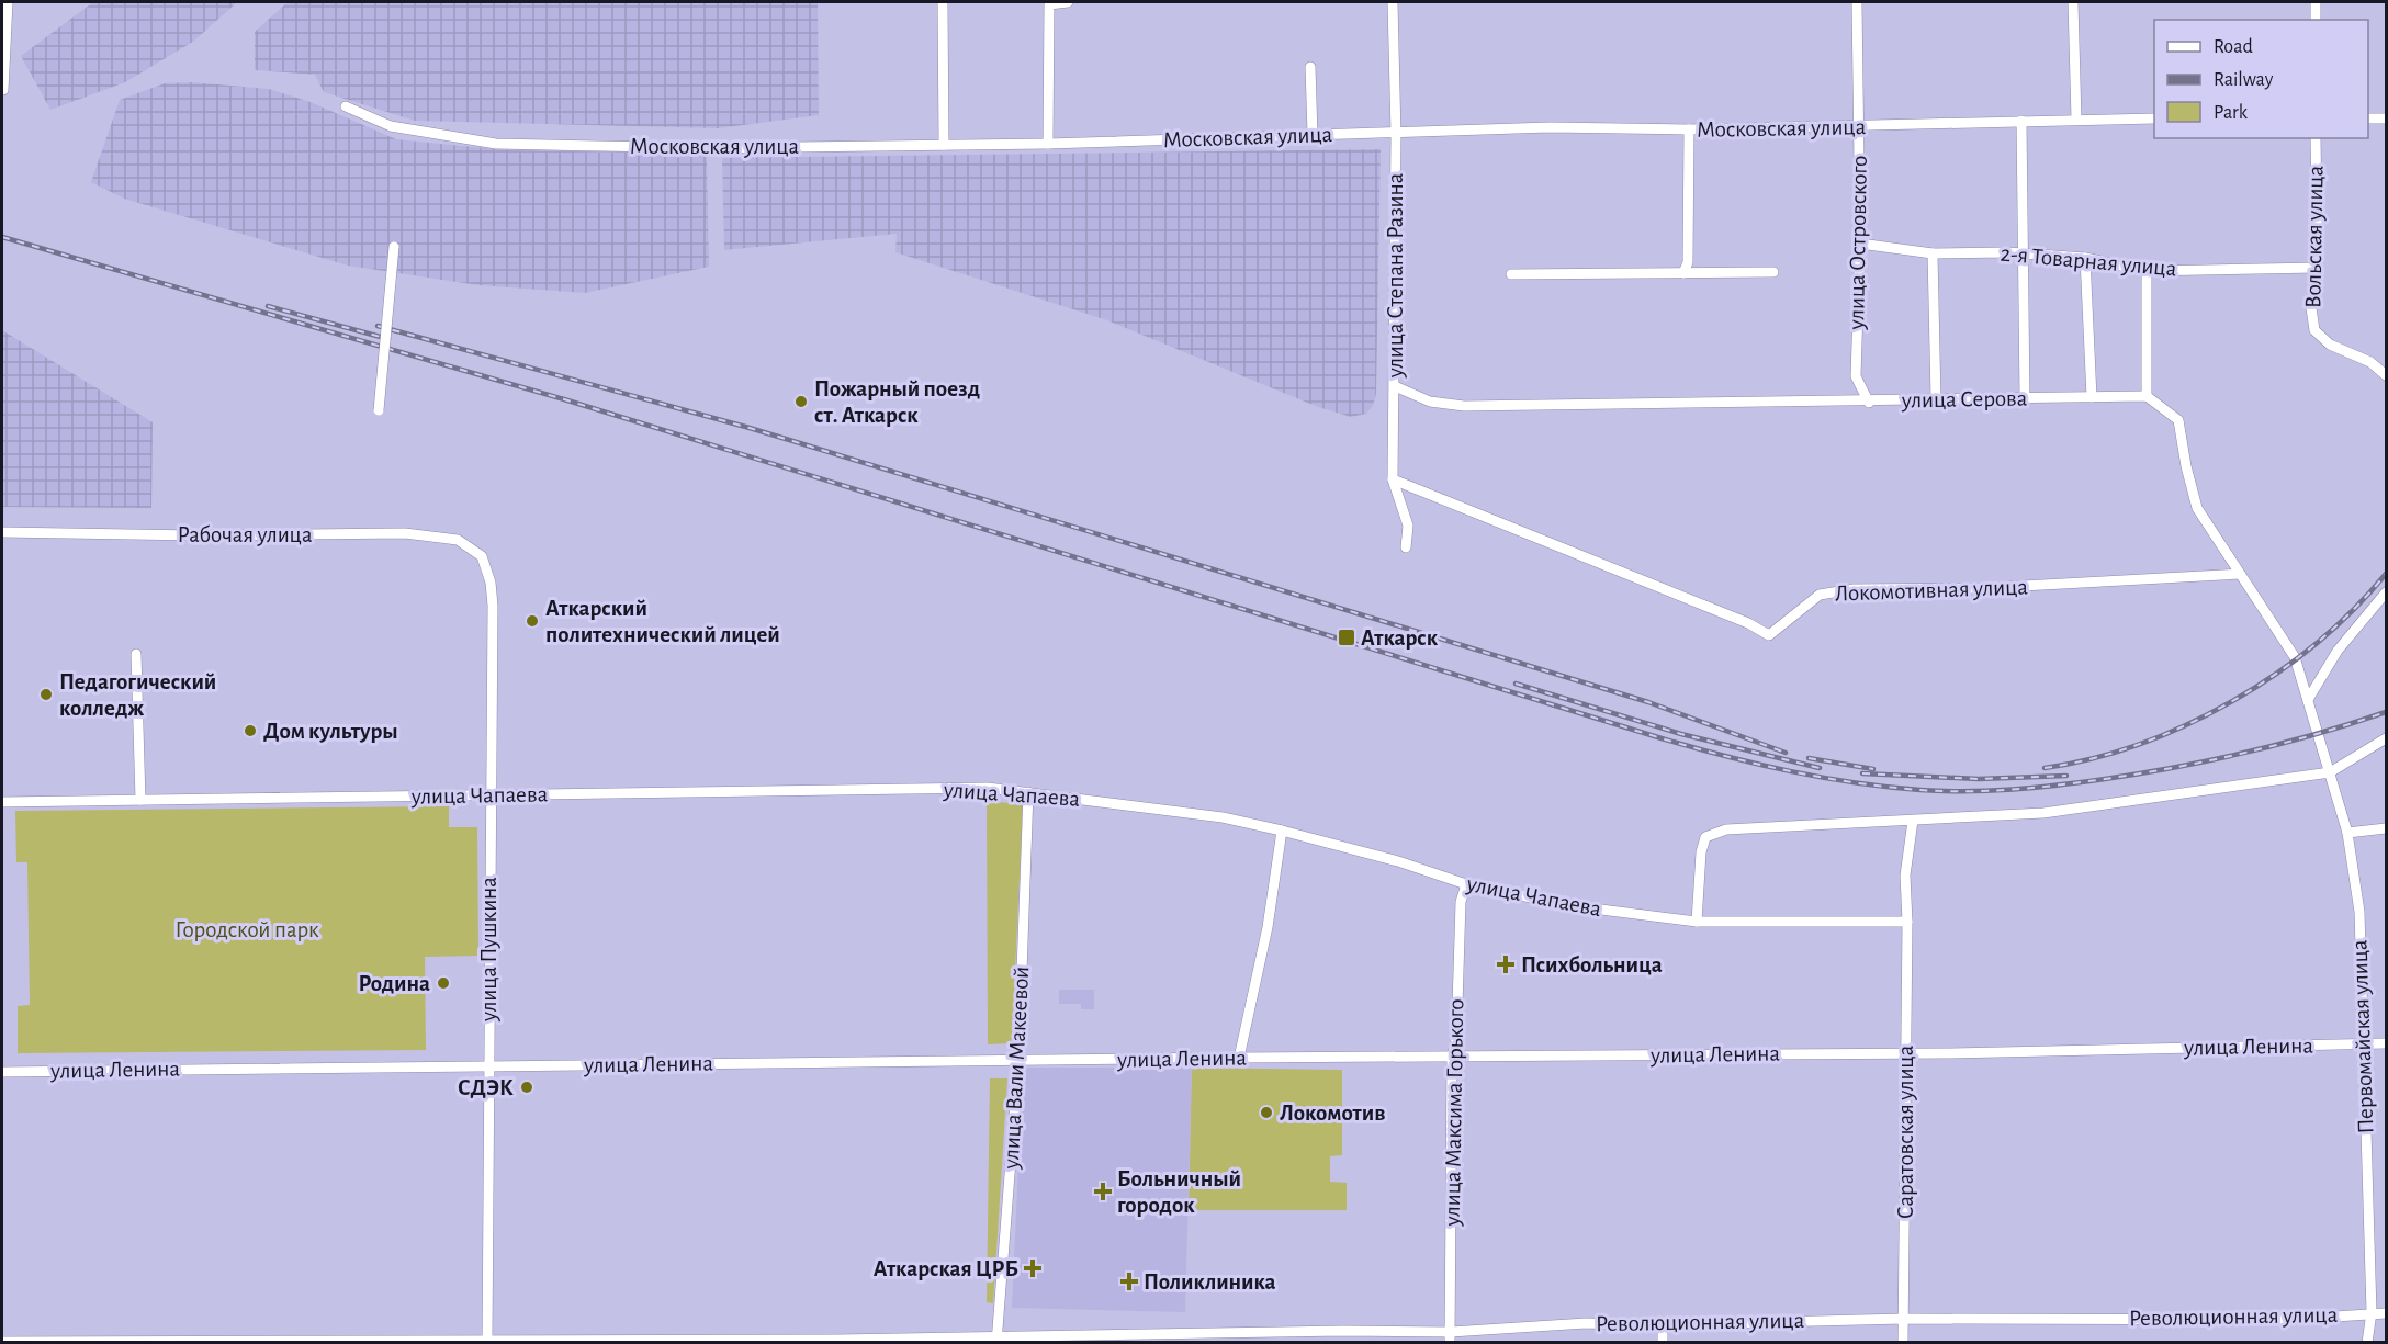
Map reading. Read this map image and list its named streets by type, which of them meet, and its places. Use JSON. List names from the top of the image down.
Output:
{
  "streets": {
    "street": [
      "Московская улица",
      "Вольская улица",
      "улица Островского",
      "2-я Товарная улица",
      "улица Степана Разина",
      "улица Серова",
      "Рабочая улица",
      "Локомотивная улица",
      "улица Чапаева",
      "улица Пушкина",
      "Первомайская улица",
      "улица Ленина",
      "улица Вали Макеевой",
      "улица Максима Горького",
      "Саратовская улица",
      "Революционная улица"
    ]
  },
  "crossings": [
    ["Московская улица", "улица Островского"],
    ["Московская улица", "улица Степана Разина"],
    ["Вольская улица", "2-я Товарная улица"],
    ["улица Островского", "2-я Товарная улица"],
    ["улица Островского", "улица Серова"],
    ["улица Степана Разина", "улица Серова"],
    ["улица Степана Разина", "Локомотивная улица"],
    ["Рабочая улица", "улица Пушкина"],
    ["улица Чапаева", "улица Пушкина"],
    ["улица Чапаева", "улица Вали Макеевой"],
    ["улица Чапаева", "улица Максима Горького"],
    ["улица Чапаева", "Саратовская улица"],
    ["улица Пушкина", "улица Ленина"],
    ["улица Пушкина", "Революционная улица"],
    ["Первомайская улица", "улица Ленина"],
    ["Первомайская улица", "Революционная улица"],
    ["улица Ленина", "улица Вали Макеевой"],
    ["улица Ленина", "улица Максима Горького"],
    ["улица Ленина", "Саратовская улица"],
    ["улица Вали Макеевой", "Революционная улица"],
    ["улица Максима Горького", "Революционная улица"],
    ["Саратовская улица", "Революционная улица"]
  ],
  "parks": ["Городской парк"],
  "places": {
    "other": [
      "Пожарный поезд ст. Аткарск",
      "Аткарский политехнический лицей",
      "Педагогический колледж",
      "Дом культуры",
      "Родина",
      "СДЭК",
      "Локомотив"
    ],
    "transit": ["Аткарск"],
    "health": [
      "Психбольница",
      "Больничный городок",
      "Аткарская ЦРБ",
      "Поликлиника"
    ]
  },
  "legend": ["Road", "Railway", "Park"]
}
